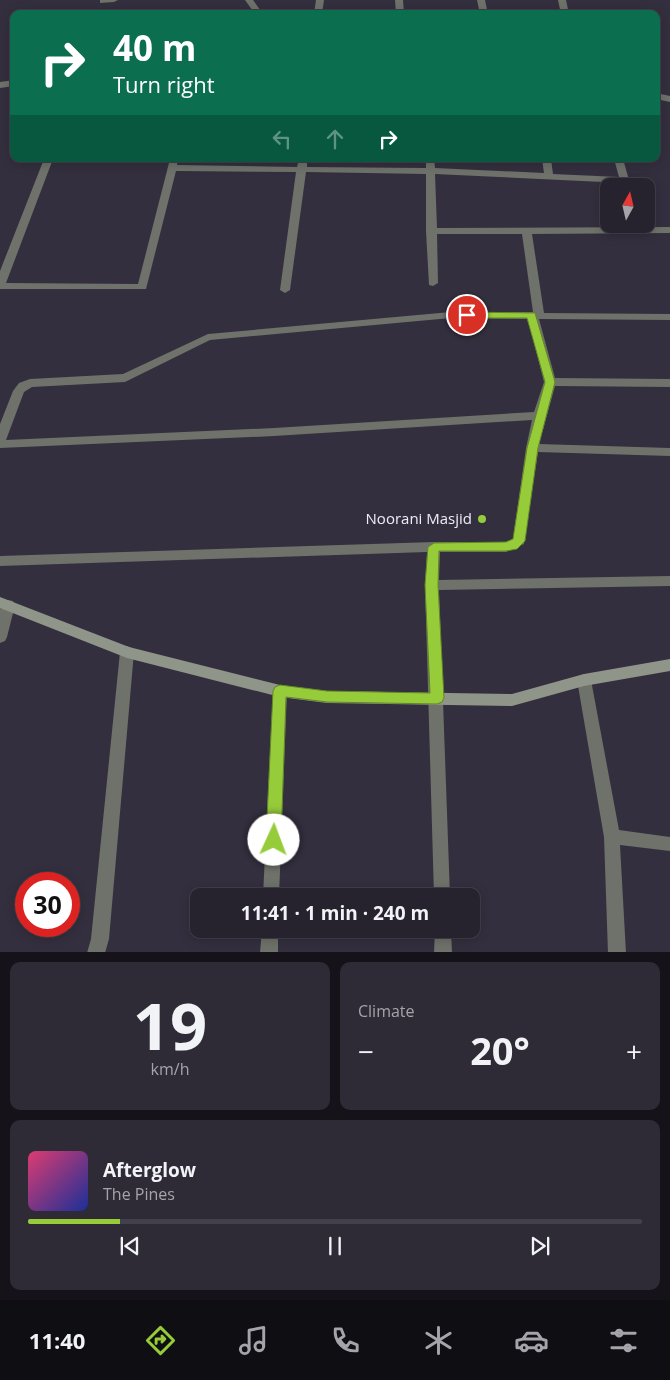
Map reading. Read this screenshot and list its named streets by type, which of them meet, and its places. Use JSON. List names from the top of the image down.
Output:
{
  "places": ["Noorani Masjid"],
  "north": "top",
  "page": {
    "turn": ["40 m", "Turn right"],
    "limit": "30",
    "trip": "11:41 · 1 min · 240 m",
    "tile": [
      ["19", "km/h"],
      "Climate"
    ],
    "heat": ["−", "20°", "+"],
    "song": ["Afterglow", "The Pines"],
    "tabs": "11:40"
  }
}
